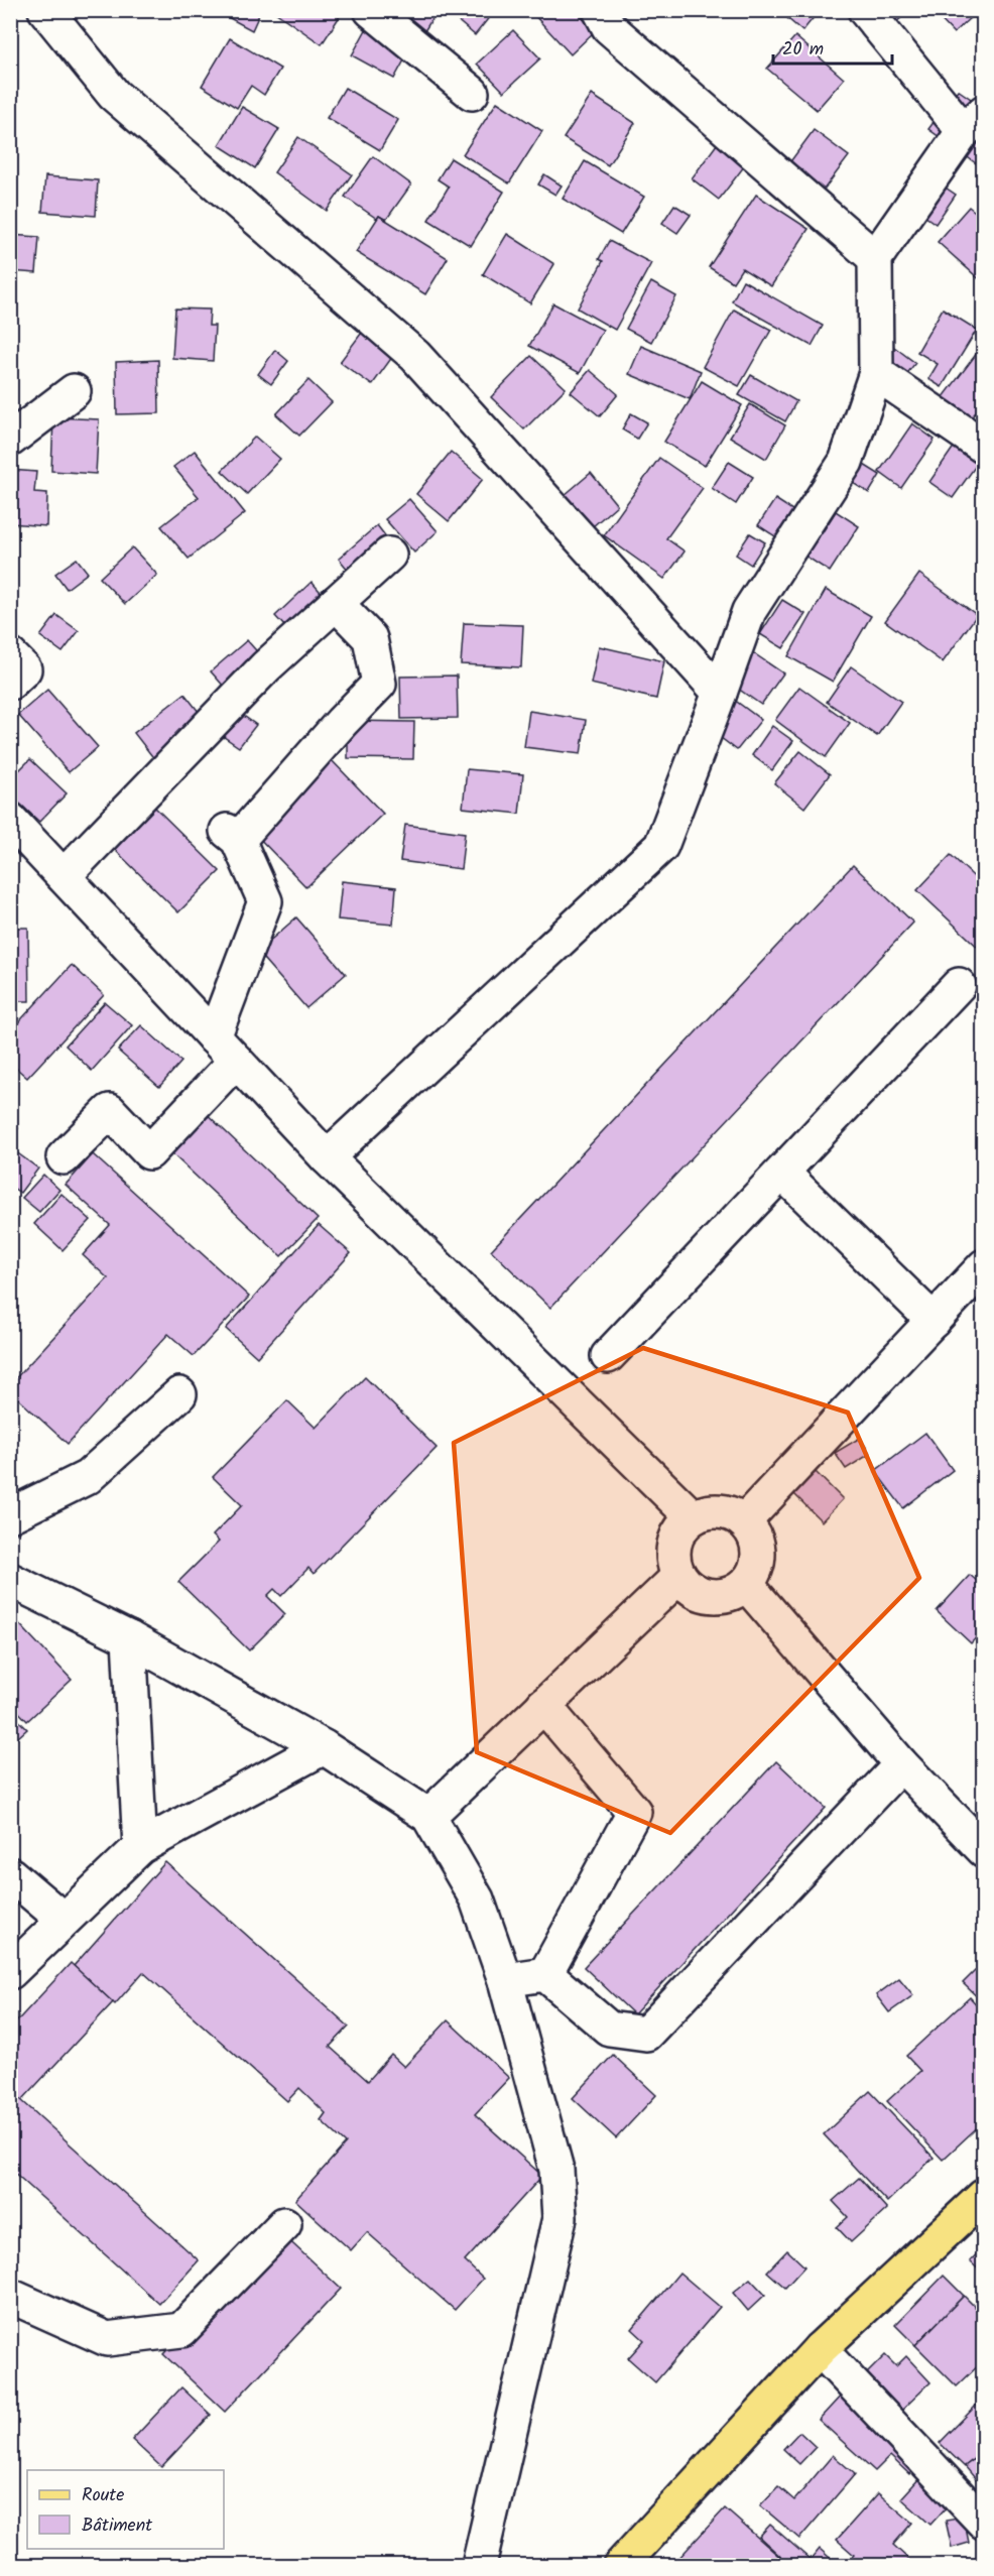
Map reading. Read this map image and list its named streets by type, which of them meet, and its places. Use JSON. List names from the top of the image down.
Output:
{
  "legend": ["Route", "Bâtiment"],
  "scale_bar": "20 m"
}
